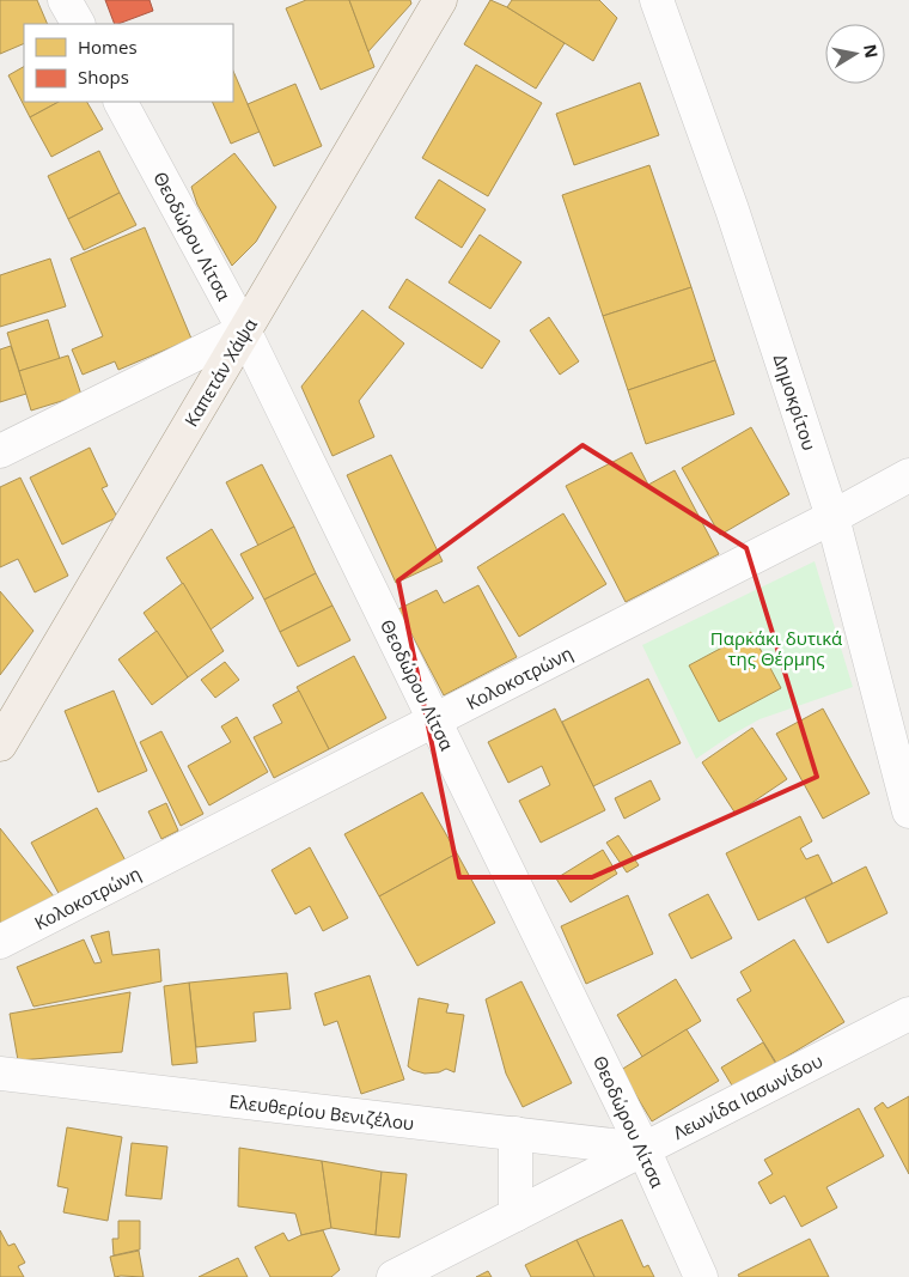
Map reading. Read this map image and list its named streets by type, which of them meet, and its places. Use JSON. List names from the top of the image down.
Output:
{
  "streets": {
    "main road": ["Καπετάν Χάψα"],
    "street": [
      "Θεοδώρου Λίτσα",
      "Δημοκρίτου",
      "Κολοκοτρώνη",
      "Λεωνίδα Ιασωνίδου",
      "Ελευθερίου Βενιζέλου"
    ]
  },
  "crossings": [
    ["Θεοδώρου Λίτσα", "Καπετάν Χάψα"],
    ["Θεοδώρου Λίτσα", "Κολοκοτρώνη"],
    ["Θεοδώρου Λίτσα", "Λεωνίδα Ιασωνίδου"],
    ["Θεοδώρου Λίτσα", "Ελευθερίου Βενιζέλου"],
    ["Δημοκρίτου", "Κολοκοτρώνη"],
    ["Λεωνίδα Ιασωνίδου", "Ελευθερίου Βενιζέλου"]
  ],
  "parks": ["Παρκάκι δυτικά της Θέρμης"],
  "legend": ["Homes", "Shops"],
  "north": "right"
}
